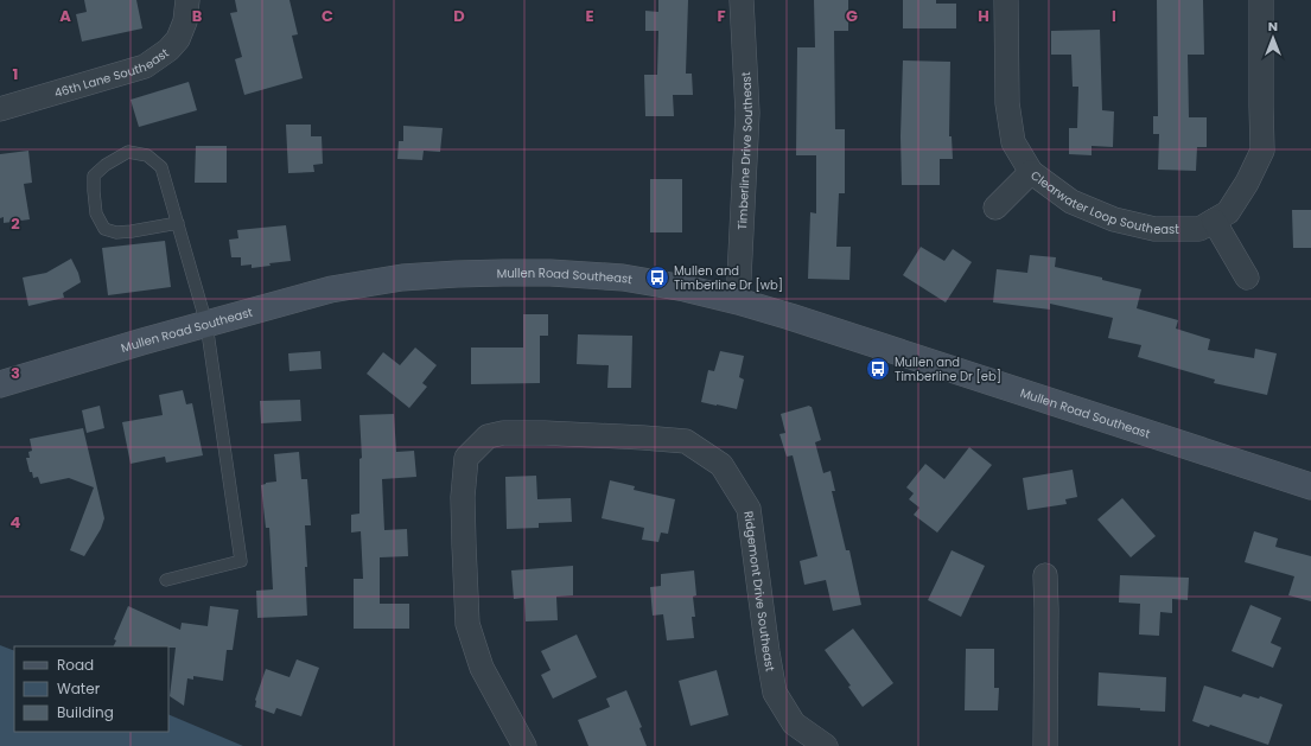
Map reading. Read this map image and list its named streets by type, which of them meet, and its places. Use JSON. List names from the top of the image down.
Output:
{
  "streets": {
    "street": [
      "46th Lane Southeast",
      "Timberline Drive Southeast",
      "Clearwater Loop Southeast",
      "Mullen Road Southeast",
      "Ridgemont Drive Southeast"
    ]
  },
  "crossings": [
    ["Timberline Drive Southeast", "Mullen Road Southeast"]
  ],
  "places": {
    "bus stop": ["Mullen and Timberline Dr [wb]", "Mullen and Timberline Dr [eb]"]
  },
  "legend": ["Road", "Water", "Building"],
  "north": "top",
  "grid": {
    "columns": [
      "A",
      "B",
      "C",
      "D",
      "E",
      "F",
      "G",
      "H",
      "I"
    ],
    "rows": [
      "1",
      "2",
      "3",
      "4"
    ]
  }
}
